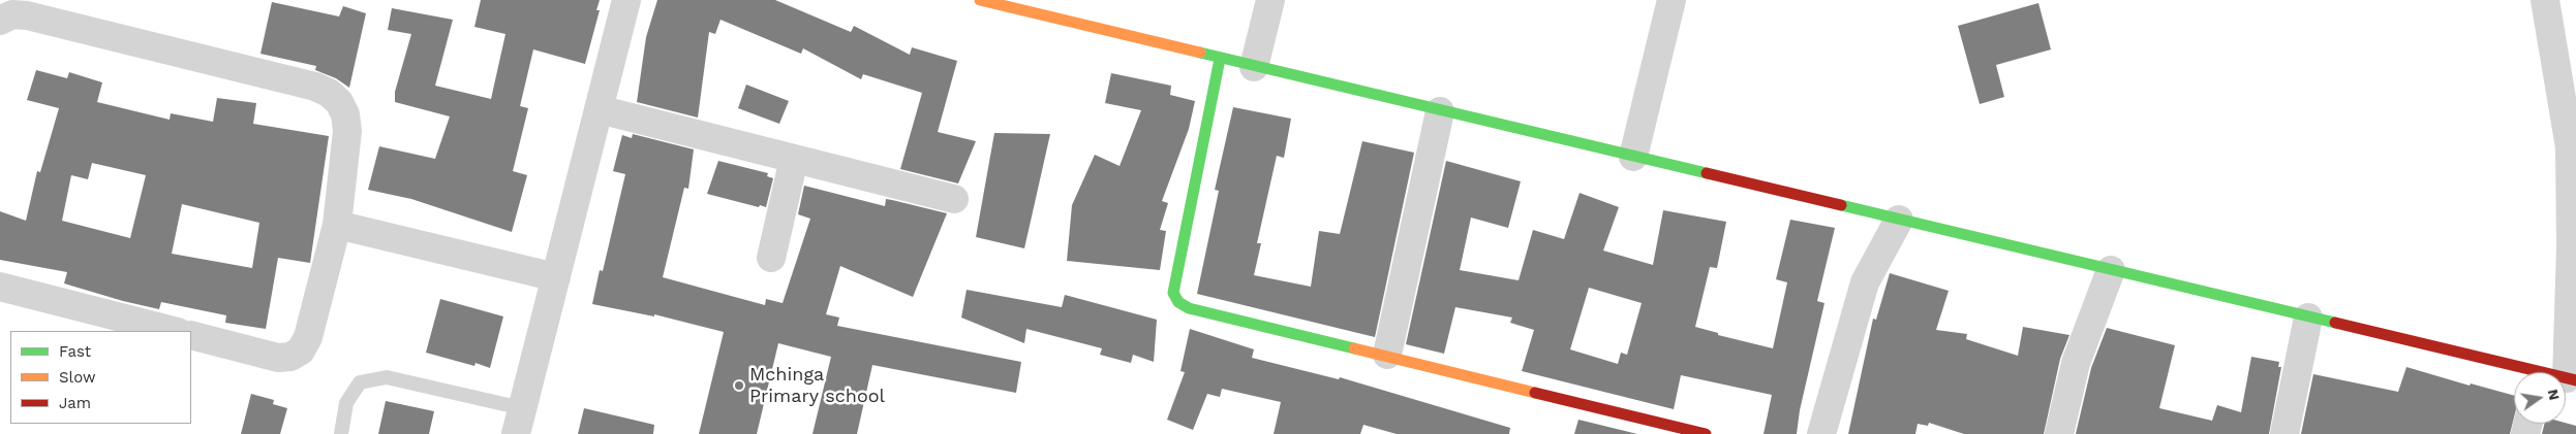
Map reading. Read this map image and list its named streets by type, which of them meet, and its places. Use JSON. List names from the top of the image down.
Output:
{
  "places": ["Mchinga Primary school"],
  "legend": ["Fast", "Slow", "Jam"],
  "north": "right"
}
